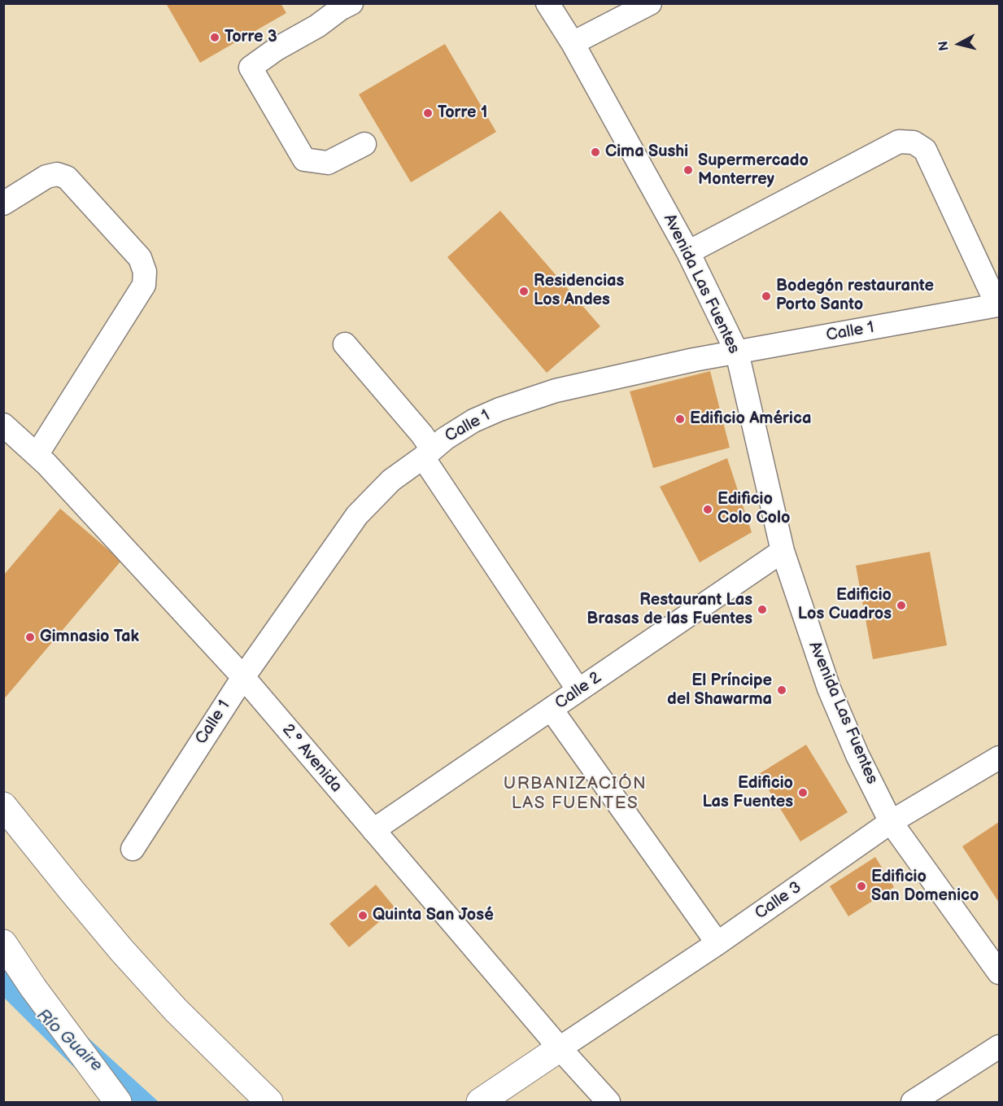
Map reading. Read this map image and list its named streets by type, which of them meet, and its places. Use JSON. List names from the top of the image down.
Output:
{
  "streets": {
    "street": [
      "Avenida Las Fuentes",
      "Calle 1",
      "Calle 2",
      "2.° Avenida",
      "Calle 3"
    ]
  },
  "crossings": [
    ["Avenida Las Fuentes", "Calle 1"],
    ["Avenida Las Fuentes", "Calle 2"],
    ["Avenida Las Fuentes", "Calle 3"],
    ["Calle 1", "2.° Avenida"],
    ["Calle 2", "2.° Avenida"],
    ["2.° Avenida", "Calle 3"]
  ],
  "districts": ["URBANIZACIÓN LAS FUENTES"],
  "water": ["Río Guaire"],
  "places": [
    "Torre 3",
    "Torre 1",
    "Cima Sushi",
    "Supermercado Monterrey",
    "Residencias Los Andes",
    "Bodegón restaurante Porto Santo",
    "Edificio América",
    "Edificio Colo Colo",
    "Edificio Los Cuadros",
    "Restaurant Las Brasas de las Fuentes",
    "Gimnasio Tak",
    "El Príncipe del Shawarma",
    "Edificio Las Fuentes",
    "Edificio San Domenico",
    "Quinta San José"
  ],
  "north": "left"
}
